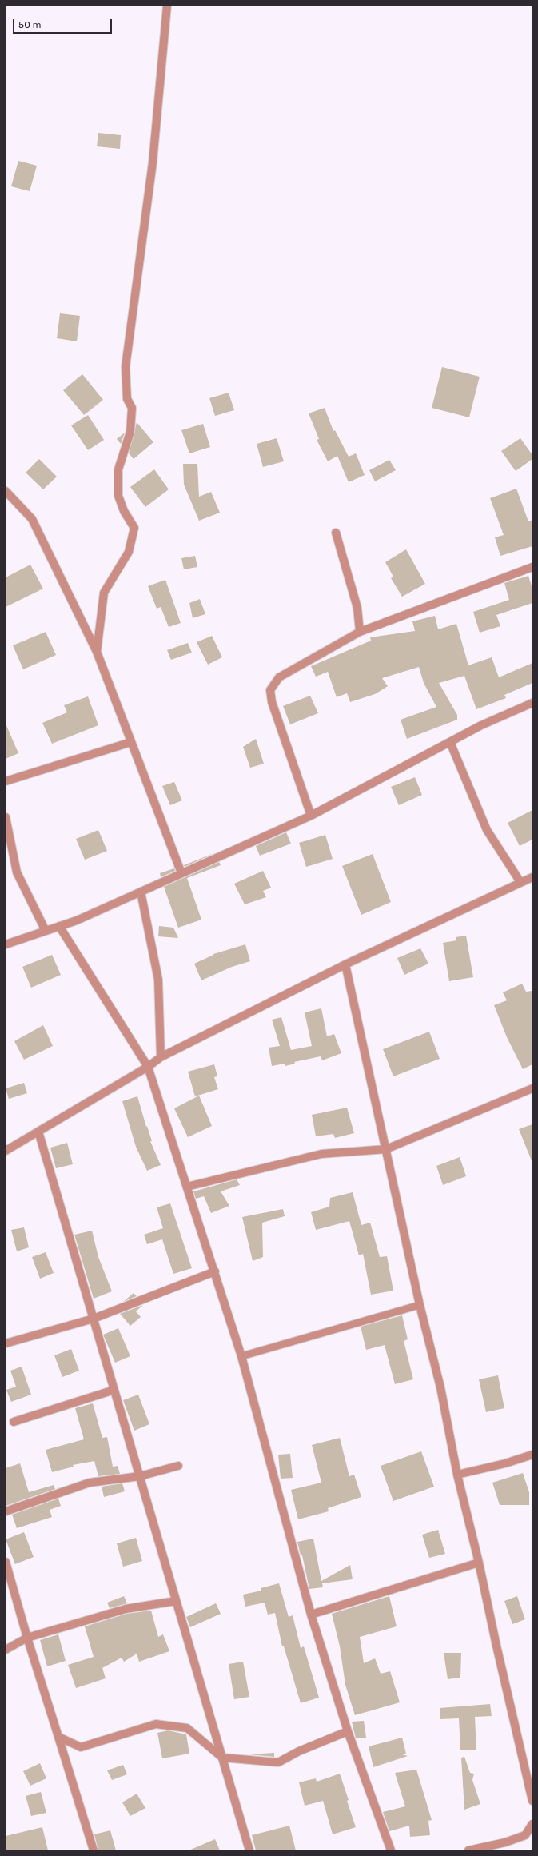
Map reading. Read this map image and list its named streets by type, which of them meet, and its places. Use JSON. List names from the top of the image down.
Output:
{
  "scale_bar": "50 m"
}
